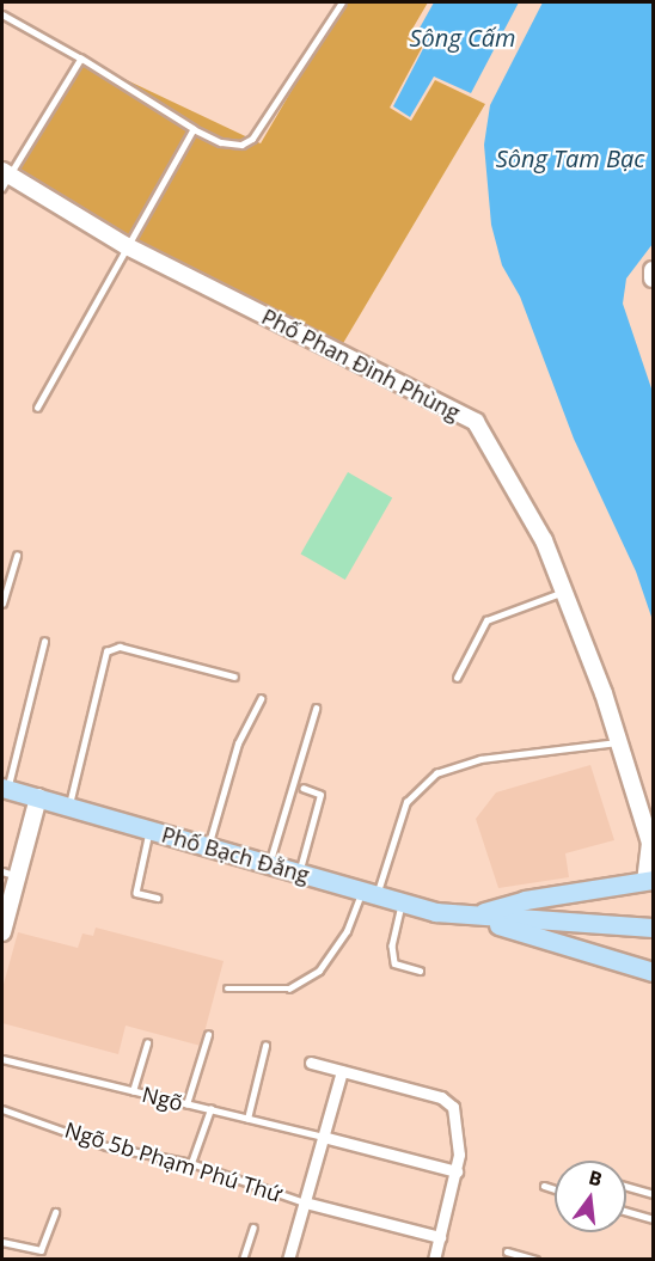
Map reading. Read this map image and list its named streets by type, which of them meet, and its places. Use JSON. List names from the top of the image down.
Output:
{
  "streets": {
    "main road": ["Phố Bạch Đằng"],
    "street": ["Phố Phan Đình Phùng"],
    "lane": ["Ngõ", "Ngõ 5b Phạm Phú Thứ"]
  },
  "crossings": [
    ["Phố Phan Đình Phùng", "Phố Bạch Đằng"]
  ],
  "water": ["Sông Cấm", "Sông Tam Bạc"],
  "north": "top"
}
